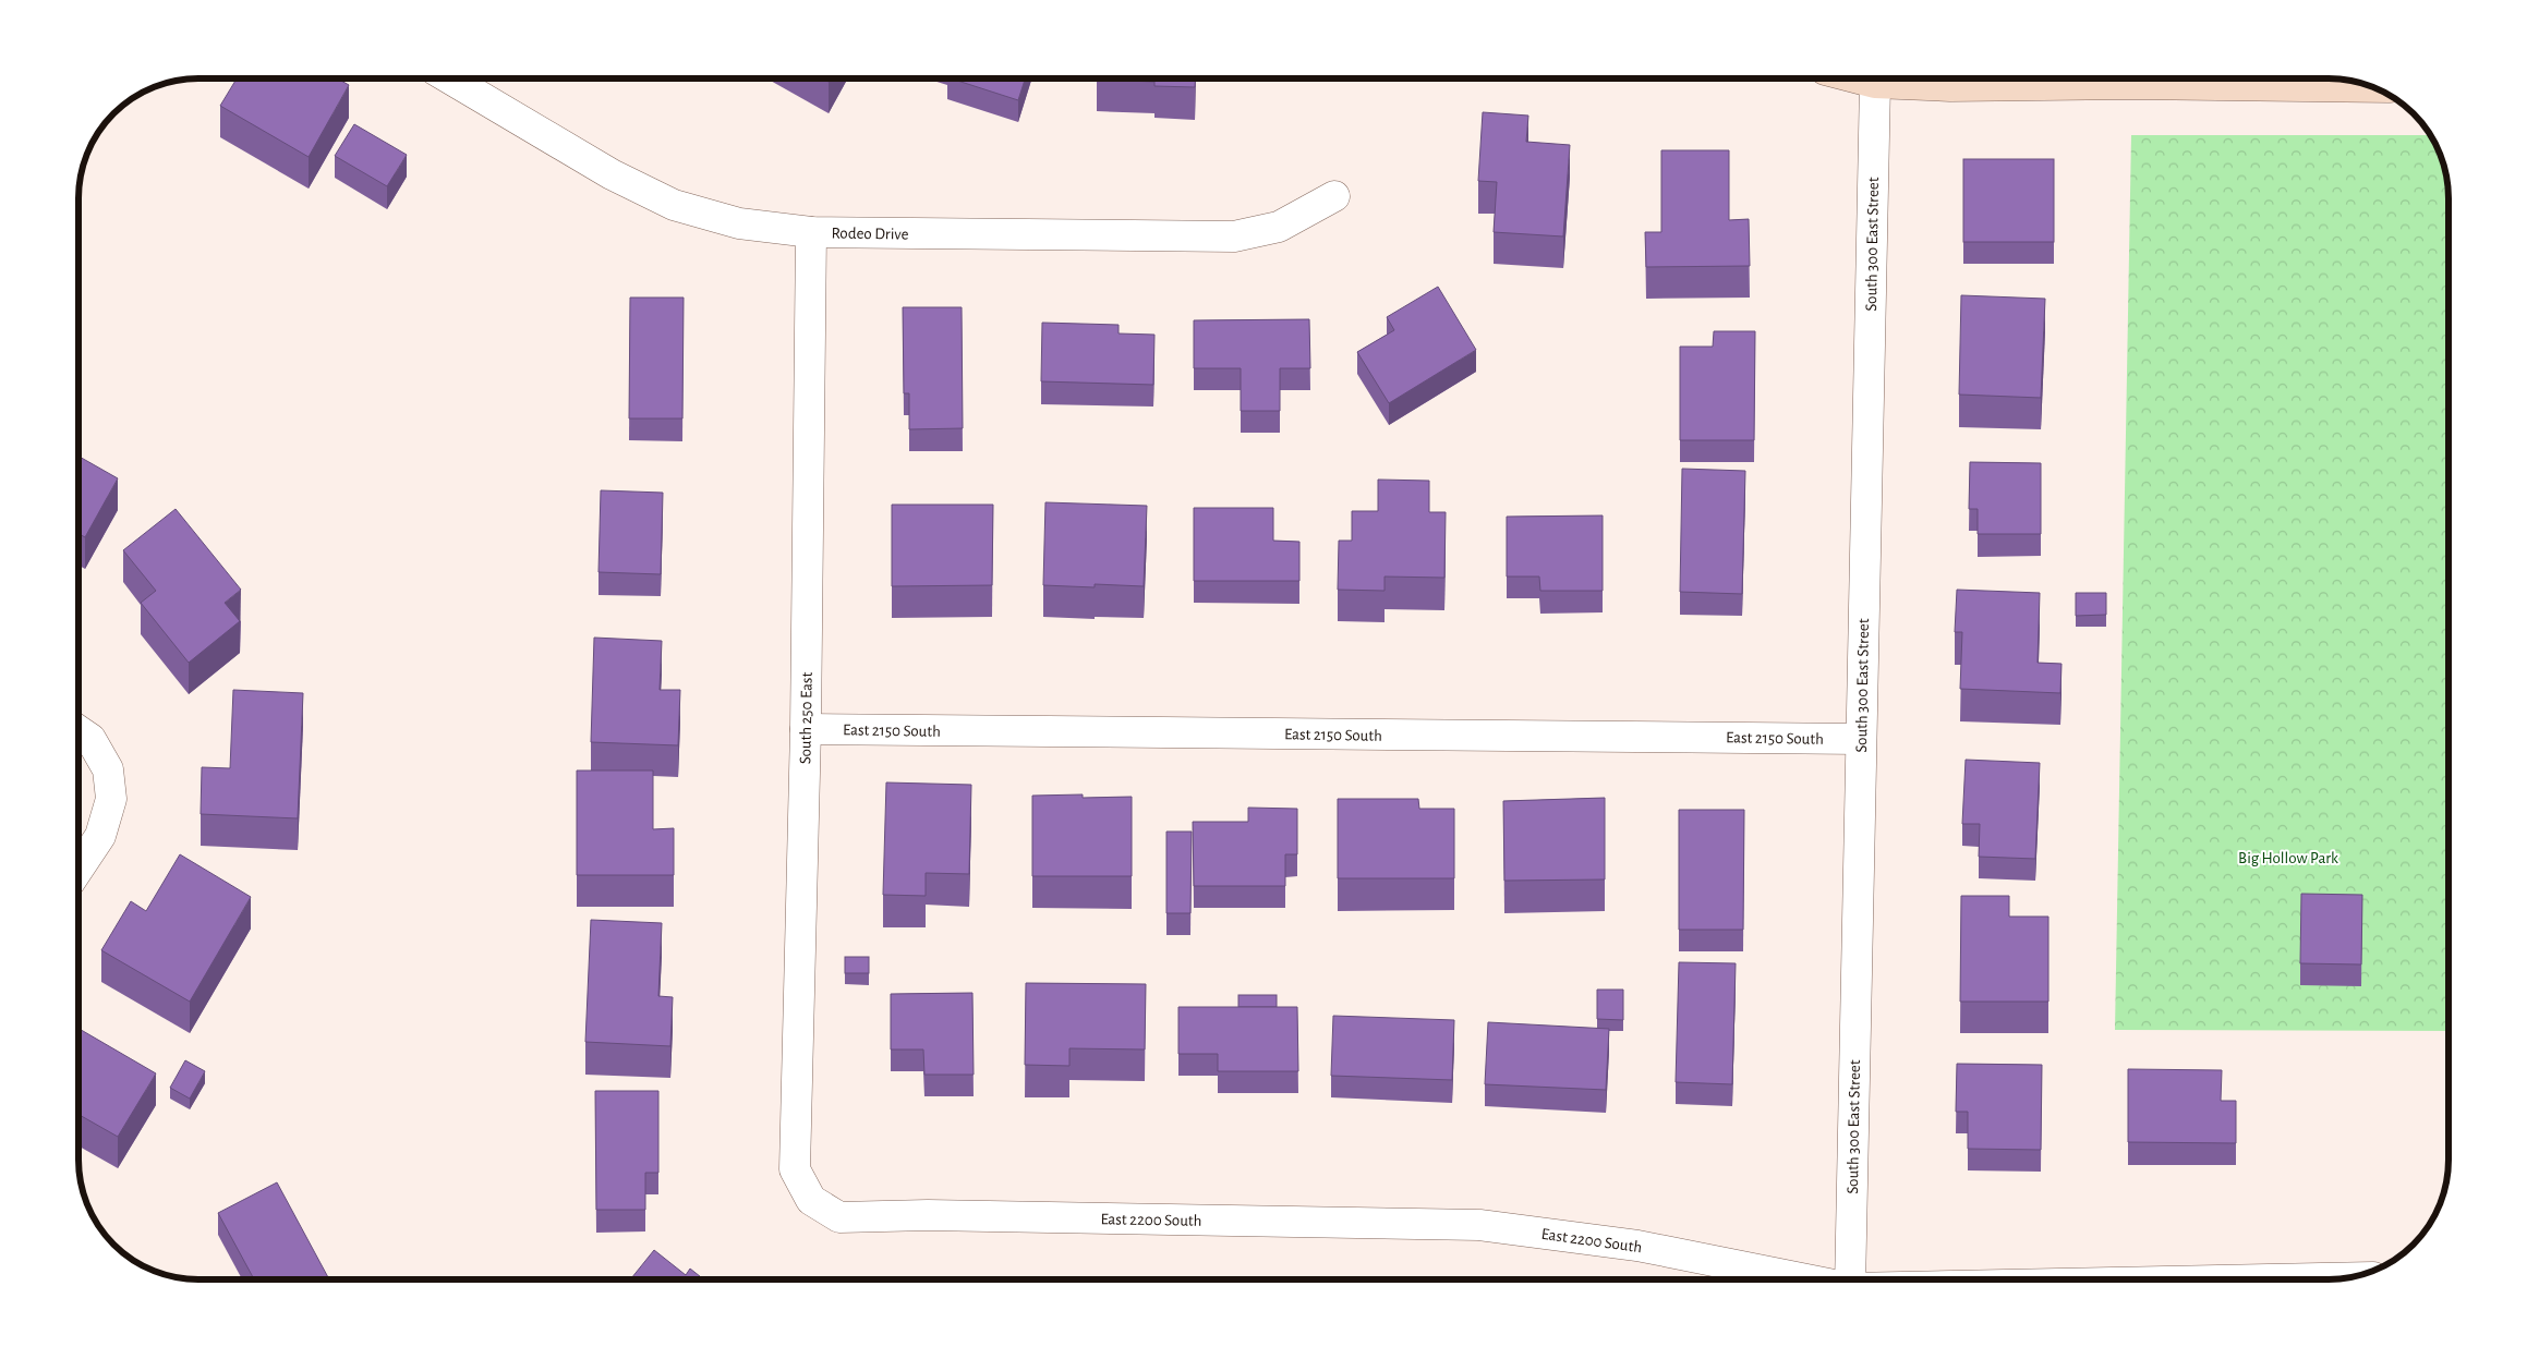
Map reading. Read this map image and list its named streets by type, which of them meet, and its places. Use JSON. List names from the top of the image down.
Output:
{
  "streets": {
    "street": [
      "Rodeo Drive",
      "South 300 East Street",
      "South 250 East",
      "East 2150 South",
      "East 2200 South"
    ]
  },
  "crossings": [
    ["Rodeo Drive", "South 250 East"],
    ["South 300 East Street", "East 2150 South"],
    ["South 250 East", "East 2150 South"],
    ["South 250 East", "East 2200 South"]
  ],
  "parks": ["Big Hollow Park"]
}
